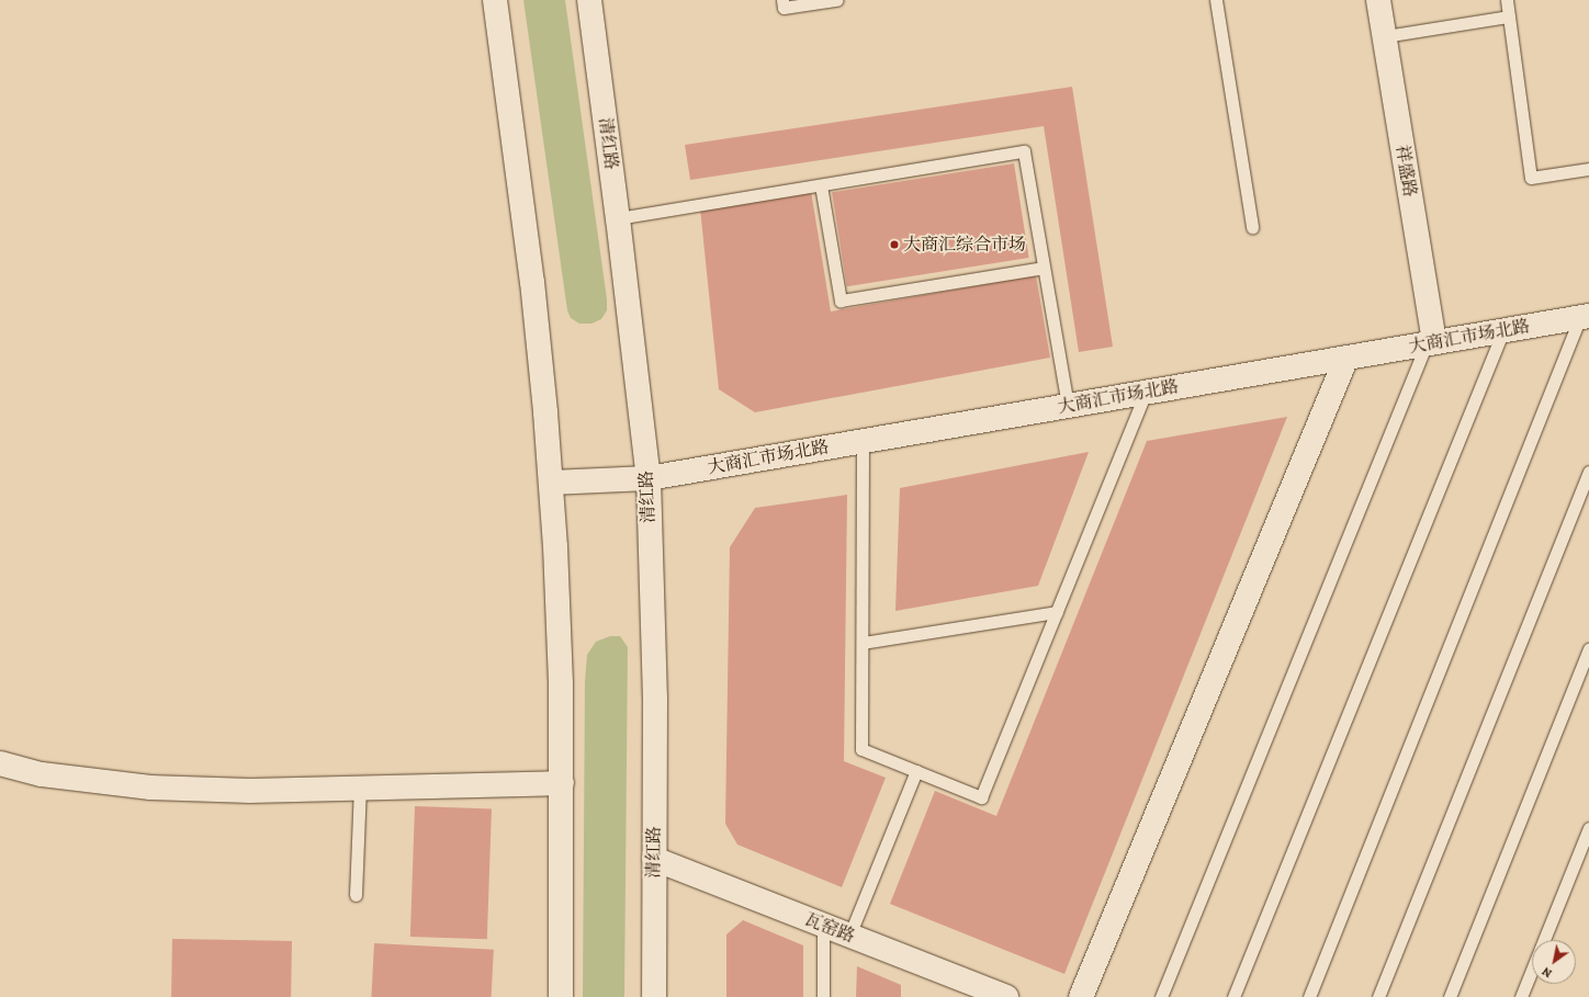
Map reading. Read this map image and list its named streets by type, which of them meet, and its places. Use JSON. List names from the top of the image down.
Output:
{
  "streets": {
    "street": [
      "清红路",
      "祥盛路",
      "大商汇市场北路",
      "瓦窑路"
    ]
  },
  "crossings": [
    ["清红路", "大商汇市场北路"],
    ["清红路", "瓦窑路"],
    ["祥盛路", "大商汇市场北路"]
  ],
  "places": ["大商汇综合市场"],
  "north": "bottom left"
}
